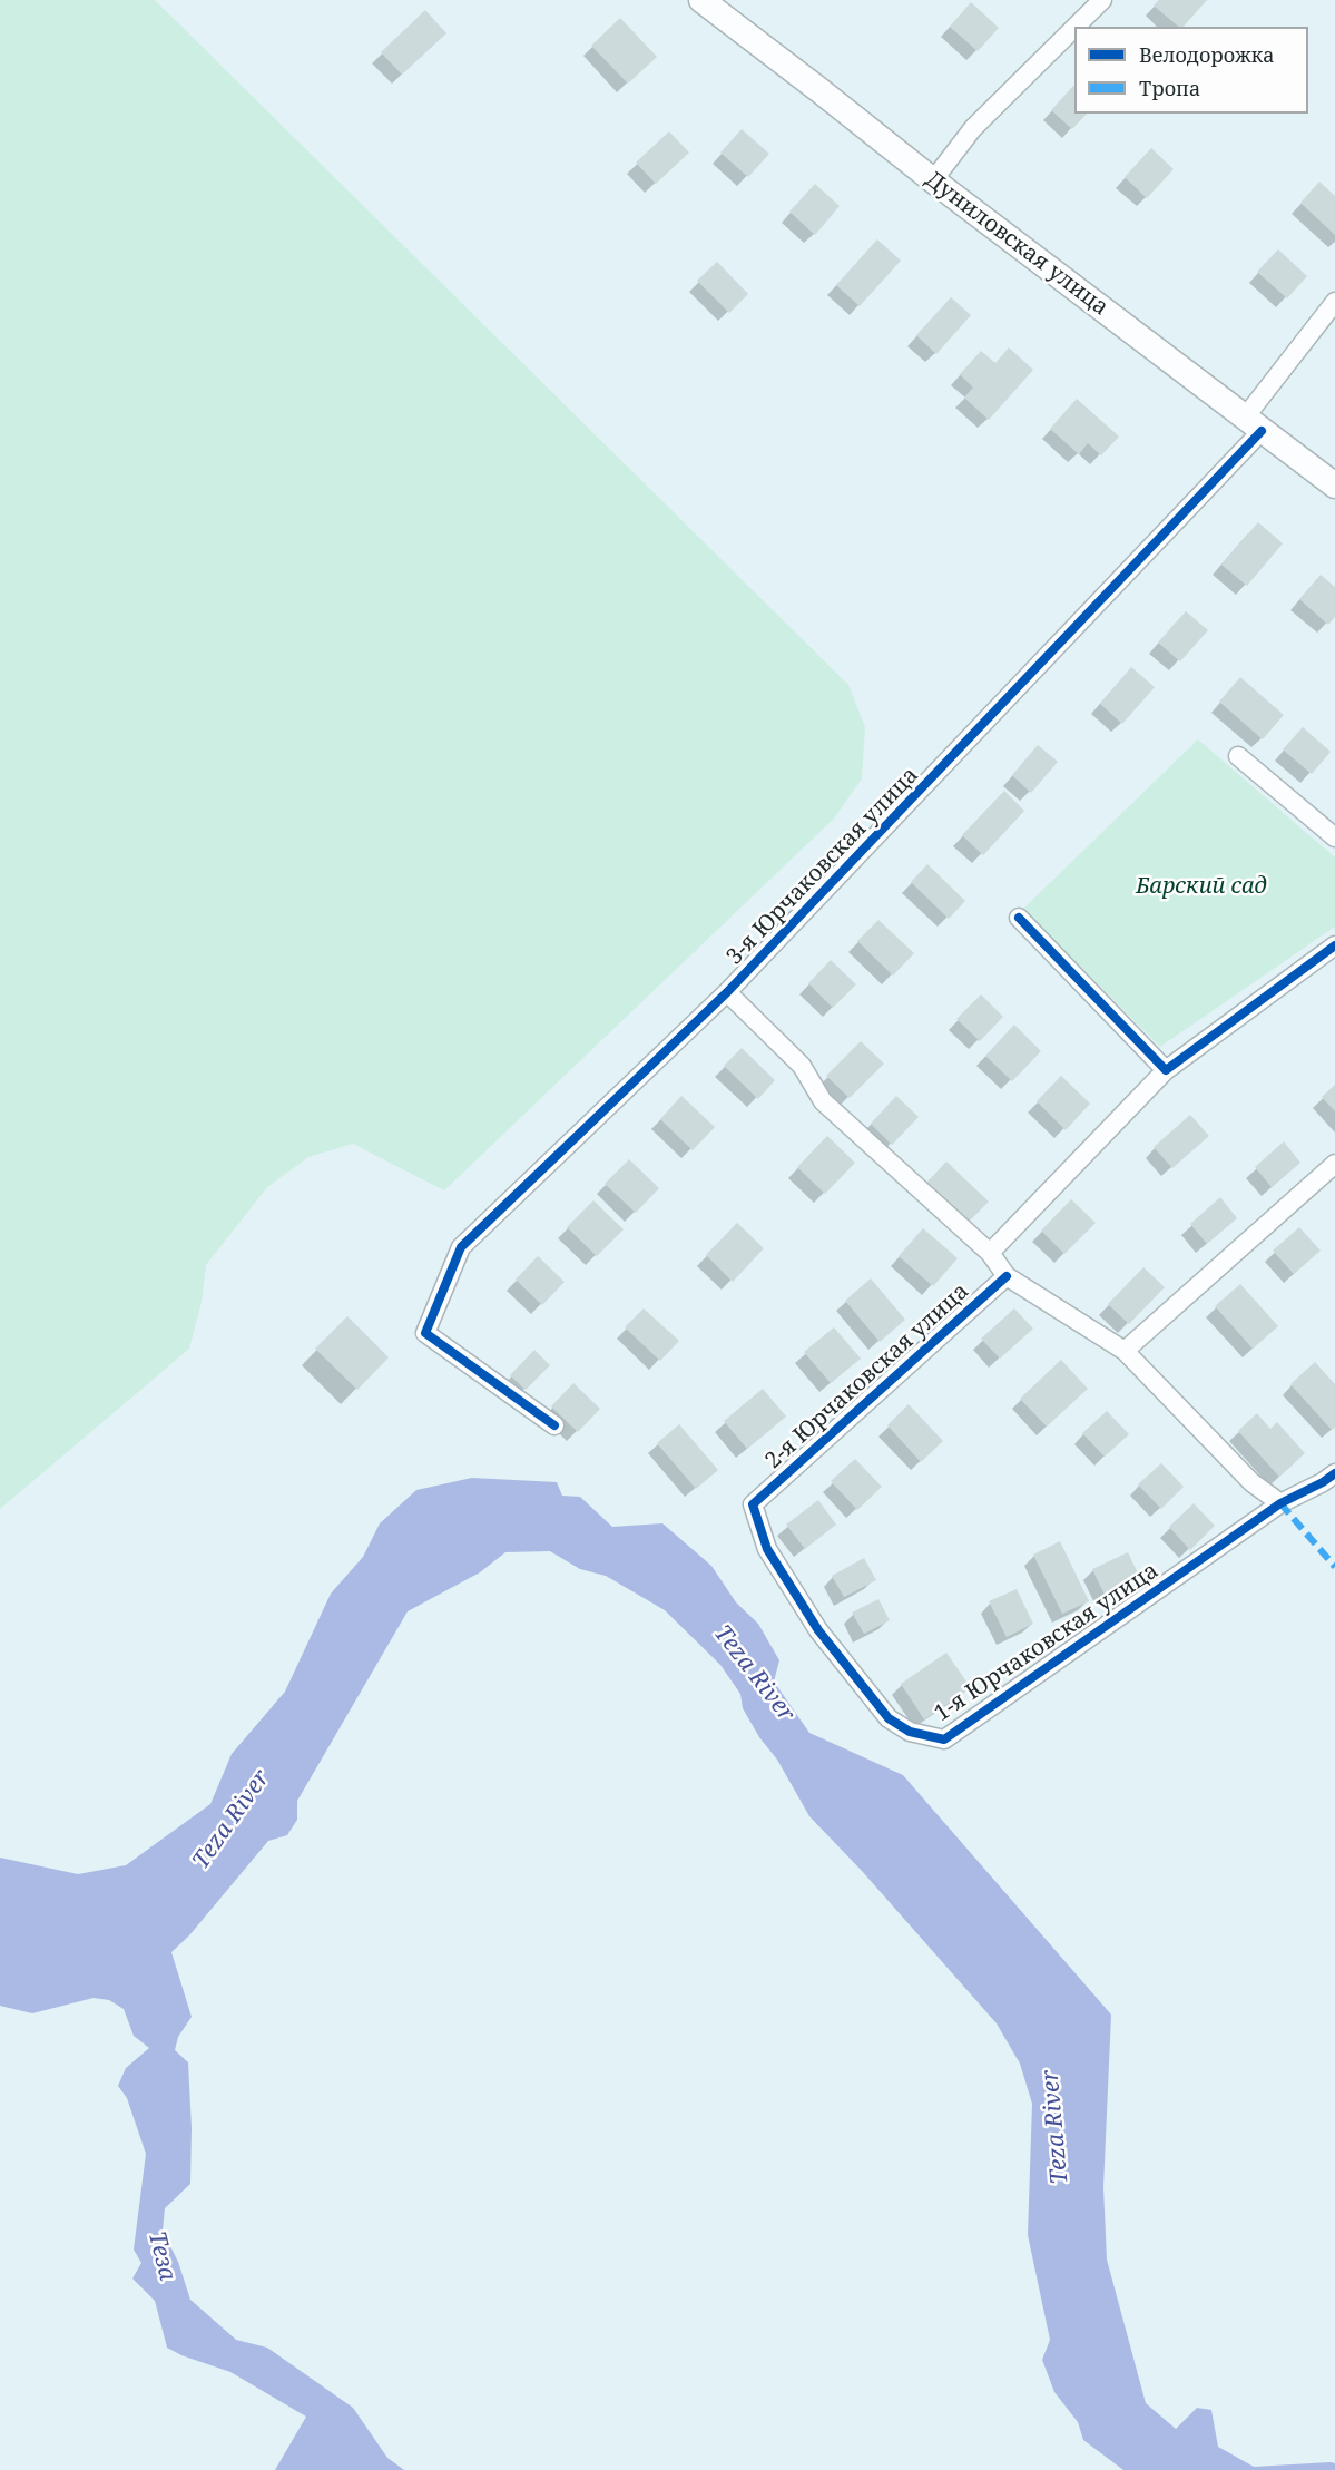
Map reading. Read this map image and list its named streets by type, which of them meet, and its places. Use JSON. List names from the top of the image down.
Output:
{
  "streets": {
    "main road": ["Дуниловская улица"],
    "street": ["3-я Юрчаковская улица", "2-я Юрчаковская улица", "1-я Юрчаковская улица"]
  },
  "crossings": [
    ["Дуниловская улица", "3-я Юрчаковская улица"],
    ["2-я Юрчаковская улица", "1-я Юрчаковская улица"]
  ],
  "water": ["Teza River", "Теза"],
  "parks": ["Барский сад"],
  "legend": ["Велодорожка", "Тропа"]
}
